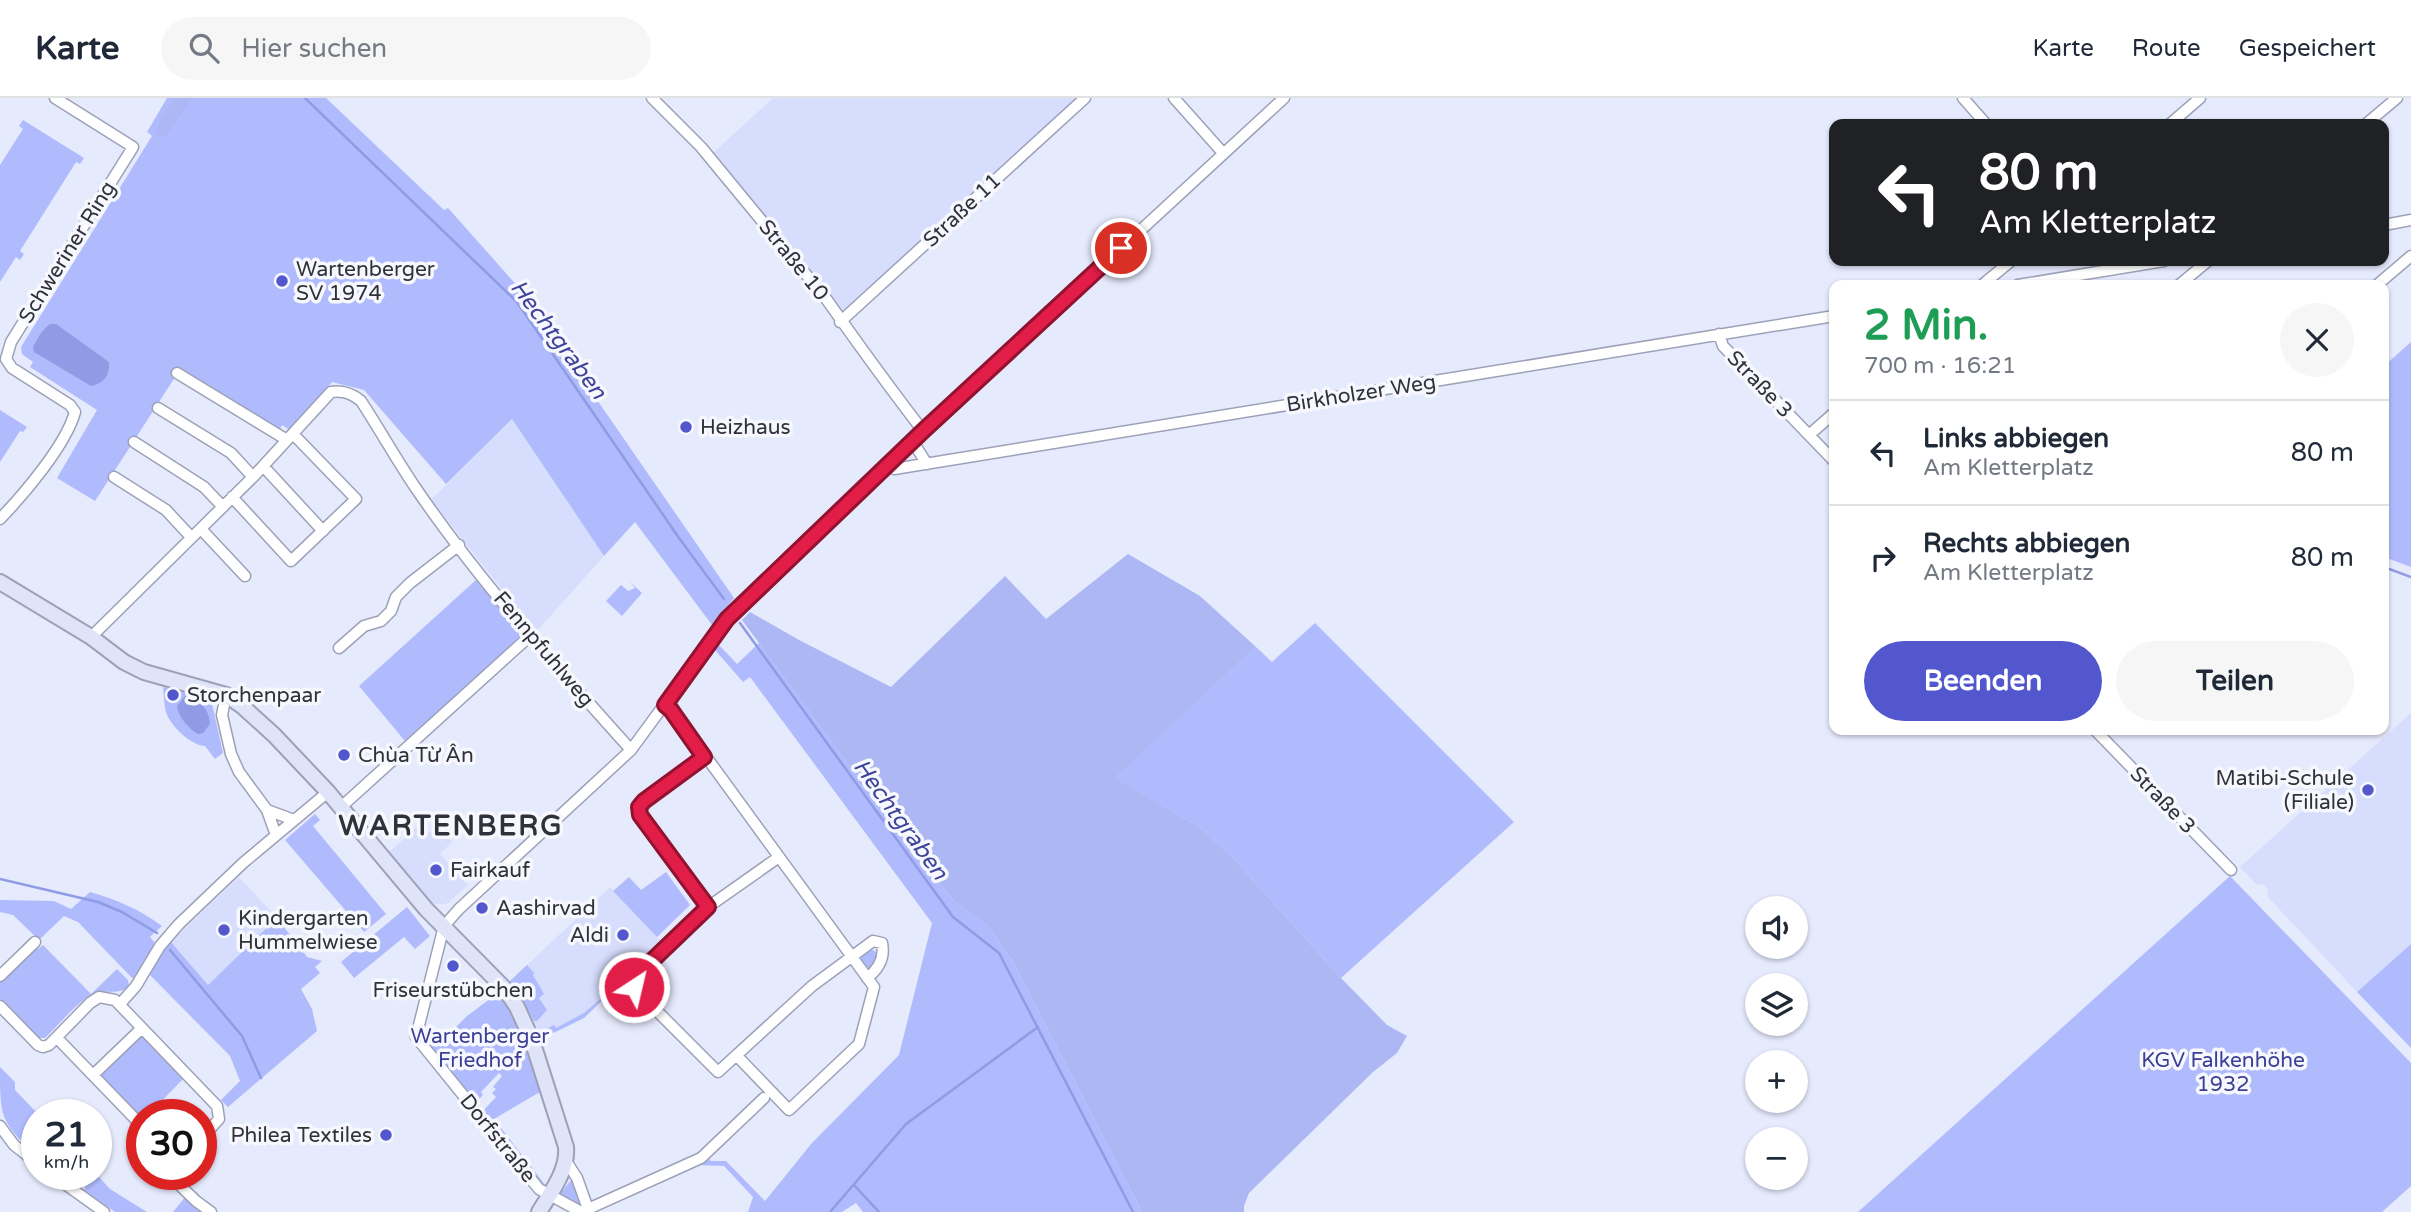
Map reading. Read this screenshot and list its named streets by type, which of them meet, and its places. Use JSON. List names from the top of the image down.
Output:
{
  "streets": {
    "main road": ["Dorfstraße"],
    "street": [
      "Straße 11",
      "Schweriner Ring",
      "Straße 10",
      "Straße 3",
      "Birkholzer Weg",
      "Fennpfuhlweg"
    ]
  },
  "crossings": [
    ["Straße 11", "Straße 10"],
    ["Straße 3", "Birkholzer Weg"],
    ["Fennpfuhlweg", "Dorfstraße"]
  ],
  "districts": ["WARTENBERG"],
  "water": ["Hechtgraben"],
  "parks": ["Wartenberger Friedhof", "KGV Falkenhöhe 1932"],
  "places": [
    "Wartenberger SV 1974",
    "Heizhaus",
    "Storchenpaar",
    "Chùa Từ Ân",
    "Matibi-Schule (Filiale)",
    "Fairkauf",
    "Aashirvad",
    "Kindergarten Hummelwiese",
    "Aldi",
    "Friseurstübchen",
    "Philea Textiles"
  ],
  "page": {
    "header": "Karte",
    "search": "Hier suchen",
    "nav": ["Karte", "Route", "Gespeichert"],
    "turn": ["80 m", "Am Kletterplatz"],
    "heading": ["2 Min.", "700 m · 16:21"],
    "list": [
      {
        "name": "Links abbiegen",
        "note": "Am Kletterplatz",
        "value": "80 m"
      },
      {
        "name": "Rechts abbiegen",
        "note": "Am Kletterplatz",
        "value": "80 m"
      }
    ],
    "buttons": ["Beenden", "Teilen"],
    "map_buttons": ["+", "−"],
    "speed": "21 km/h",
    "limit": "30"
  }
}
